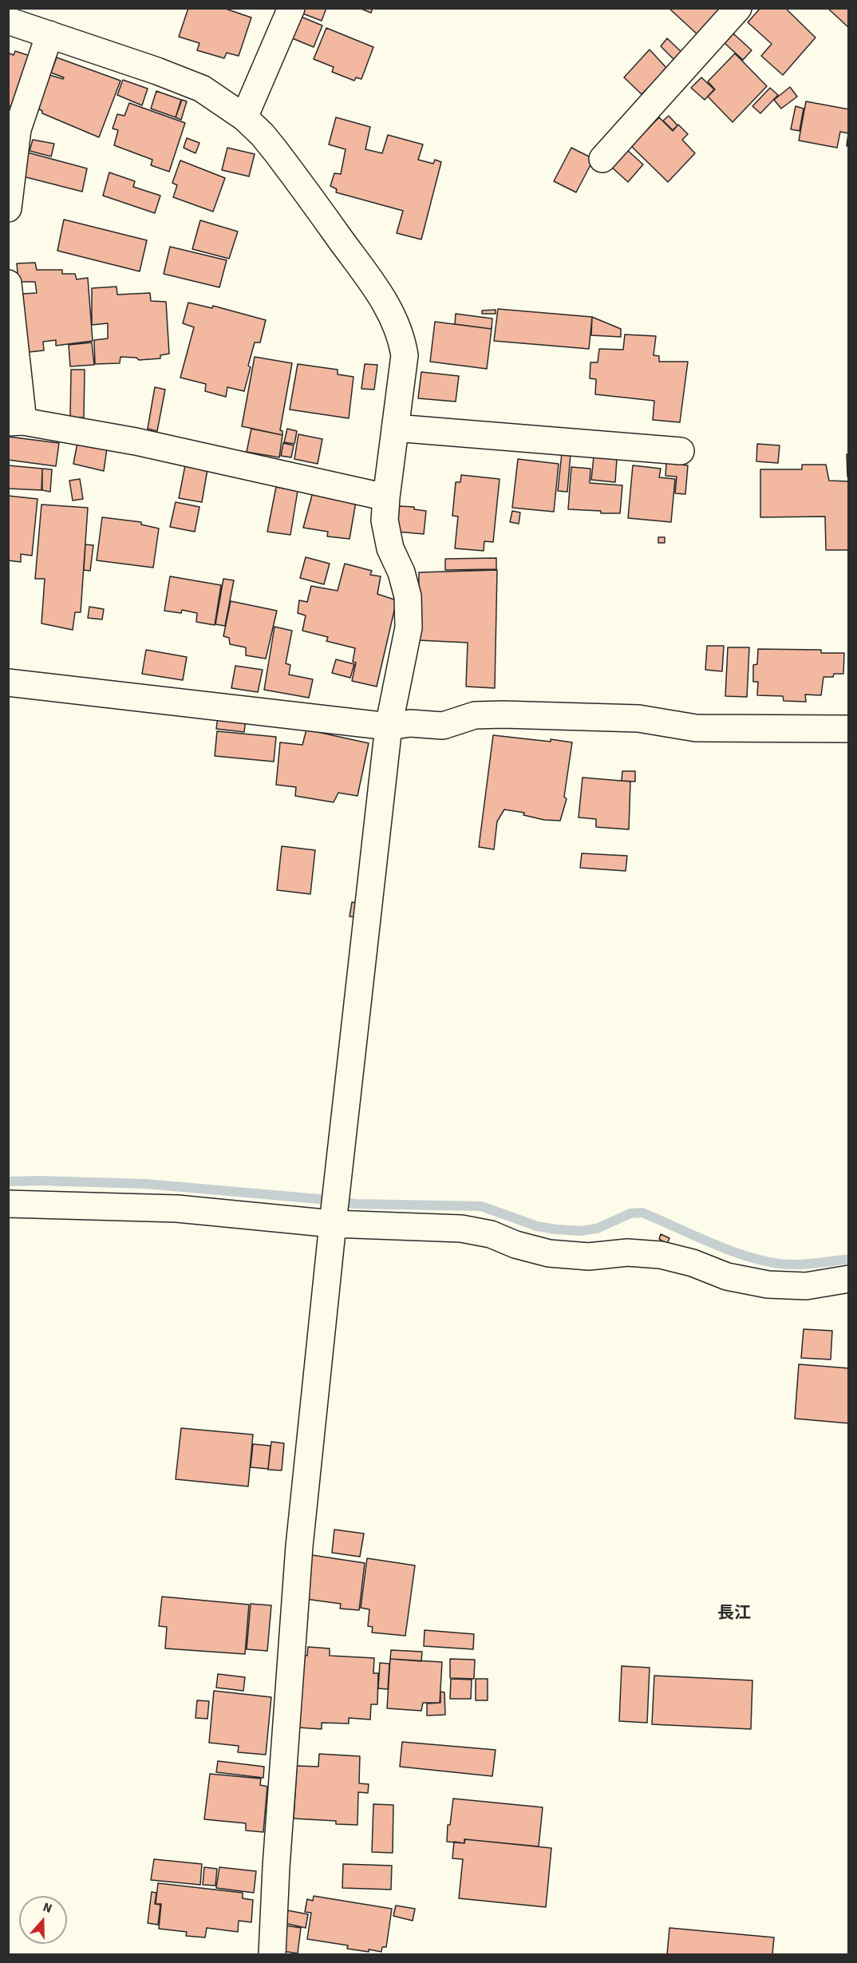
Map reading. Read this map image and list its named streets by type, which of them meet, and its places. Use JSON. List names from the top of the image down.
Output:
{
  "districts": ["長江"],
  "north": "top"
}
